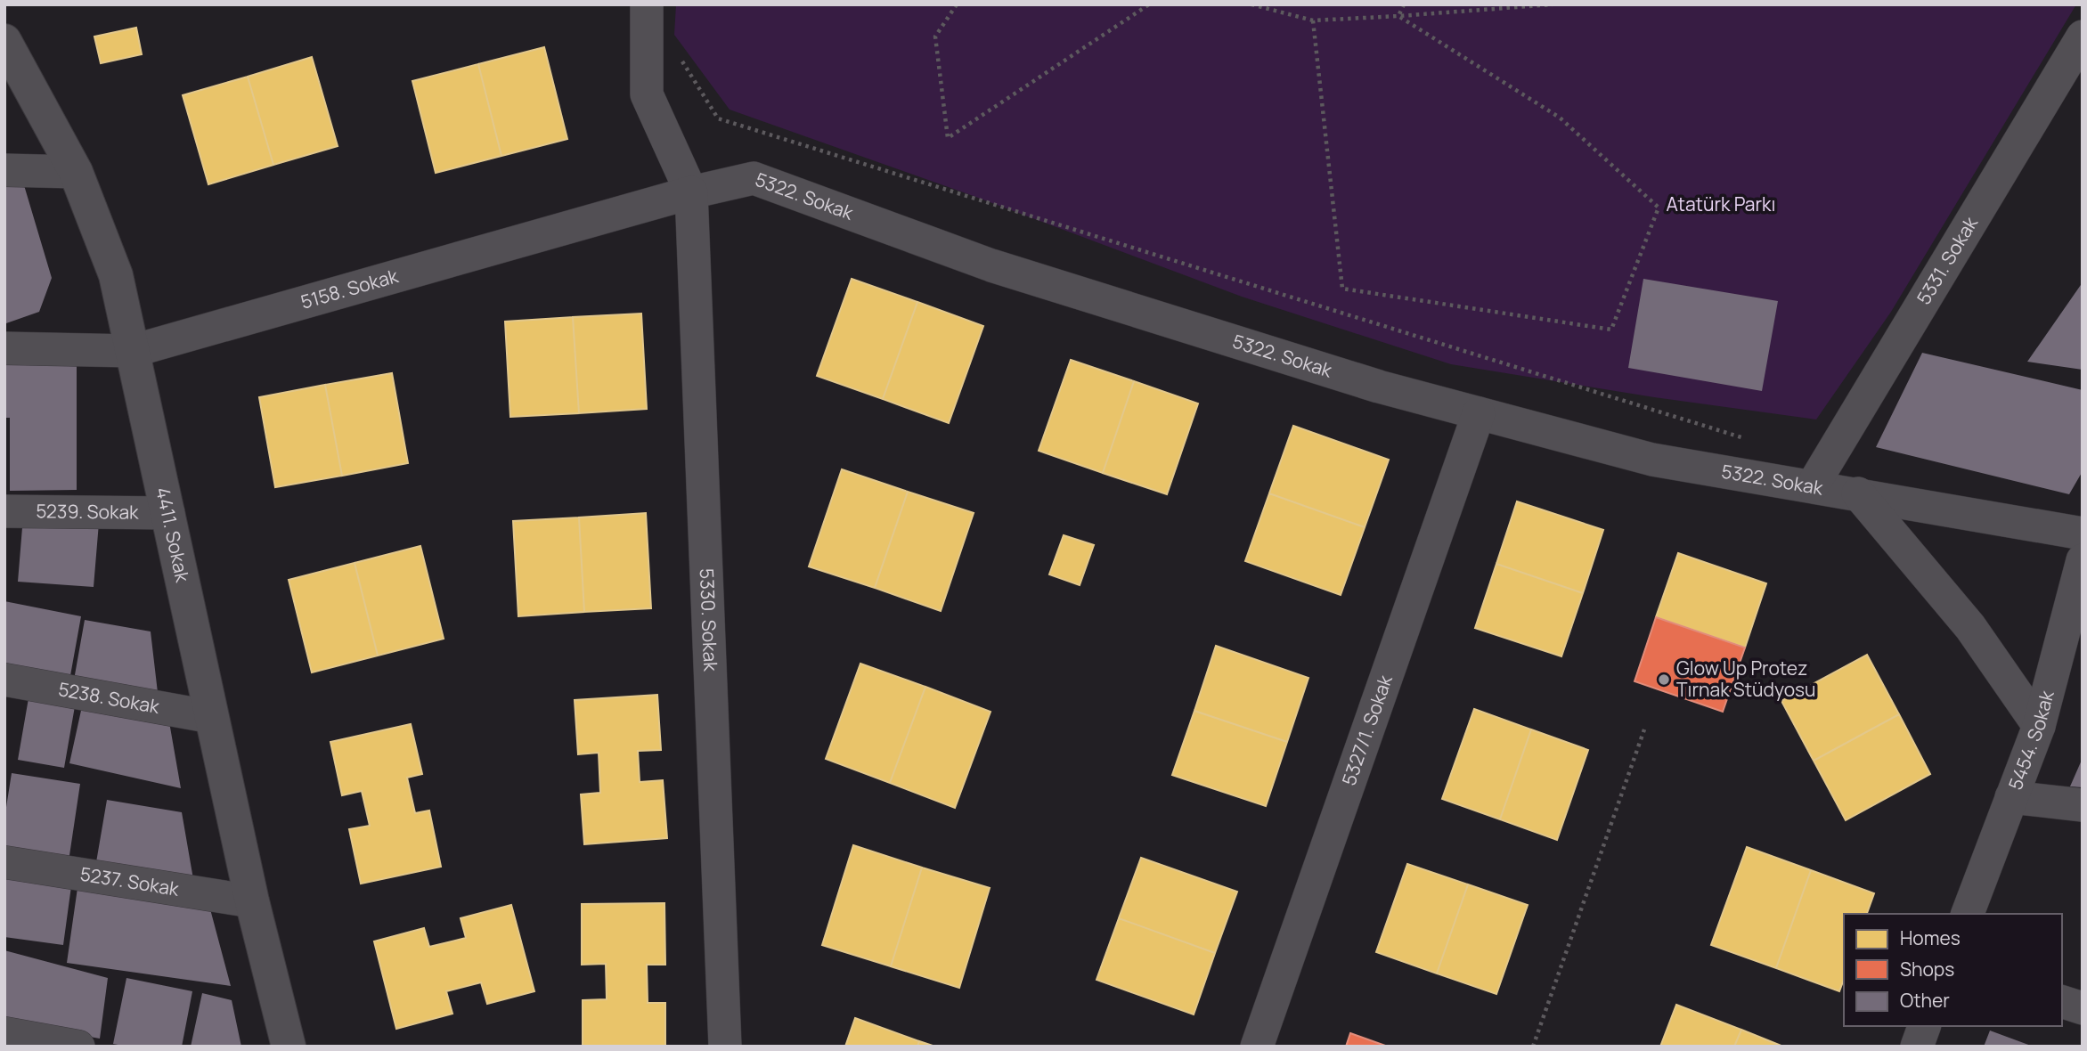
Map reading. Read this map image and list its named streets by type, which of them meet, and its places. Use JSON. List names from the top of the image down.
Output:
{
  "streets": {
    "street": [
      "5322. Sokak",
      "5331. Sokak",
      "5158. Sokak",
      "5239. Sokak",
      "4411. Sokak",
      "5330. Sokak",
      "5238. Sokak",
      "5327/1. Sokak",
      "5454. Sokak",
      "5237. Sokak"
    ]
  },
  "crossings": [
    ["5322. Sokak", "5331. Sokak"],
    ["5322. Sokak", "5158. Sokak"],
    ["5322. Sokak", "5330. Sokak"],
    ["5322. Sokak", "5327/1. Sokak"],
    ["5158. Sokak", "4411. Sokak"],
    ["5158. Sokak", "5330. Sokak"],
    ["5239. Sokak", "4411. Sokak"],
    ["4411. Sokak", "5238. Sokak"],
    ["4411. Sokak", "5237. Sokak"]
  ],
  "parks": ["Atatürk Parkı"],
  "places": ["Glow Up Protez Tırnak Stüdyosu"],
  "legend": ["Homes", "Shops", "Other"]
}
